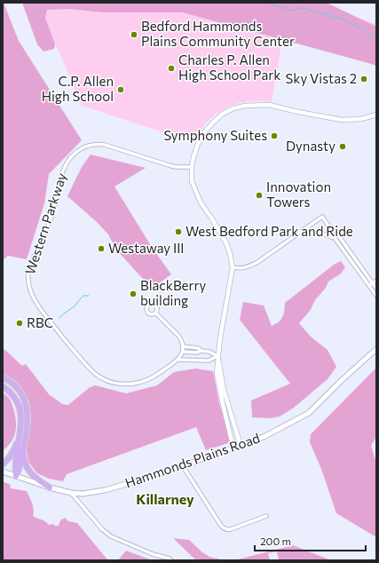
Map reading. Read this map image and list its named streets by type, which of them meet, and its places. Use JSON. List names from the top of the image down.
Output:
{
  "streets": {
    "main road": ["Hammonds Plains Road"],
    "street": ["Western Parkway"]
  },
  "districts": ["Killarney"],
  "places": [
    "Bedford Hammonds Plains Community Center",
    "Charles P. Allen High School Park",
    "Sky Vistas 2",
    "C.P. Allen High School",
    "Symphony Suites",
    "Dynasty",
    "Innovation Towers",
    "West Bedford Park and Ride",
    "Westaway III",
    "BlackBerry building",
    "RBC"
  ],
  "scale_bar": "200 m"
}
